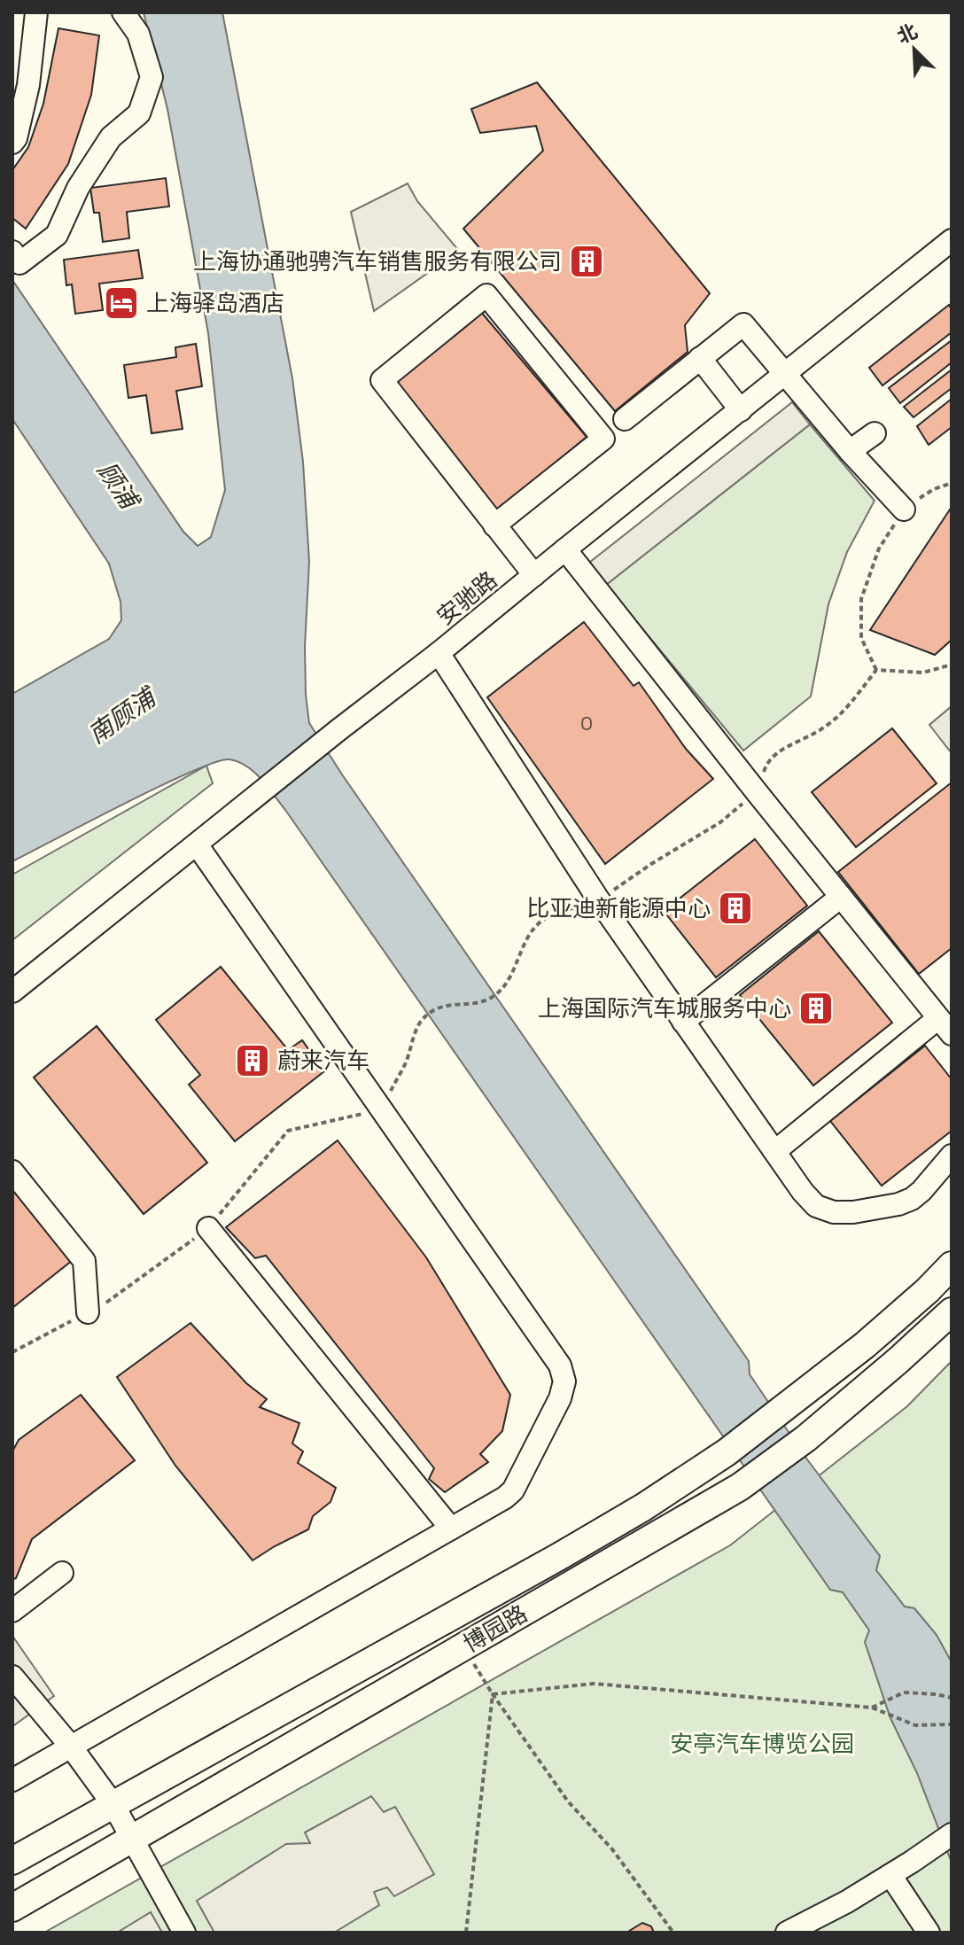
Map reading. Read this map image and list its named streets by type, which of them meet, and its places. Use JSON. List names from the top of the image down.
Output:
{
  "streets": {
    "main road": ["博园路"],
    "street": ["安驰路"]
  },
  "water": ["顾浦", "南顾浦"],
  "parks": ["安亭汽车博览公园"],
  "places": {
    "building": [
      "上海协通驰骋汽车销售服务有限公司",
      "比亚迪新能源中心",
      "上海国际汽车城服务中心",
      "蔚来汽车"
    ],
    "hotel": ["上海驿岛酒店"]
  },
  "house_numbers": ["0"],
  "north": "top left"
}
